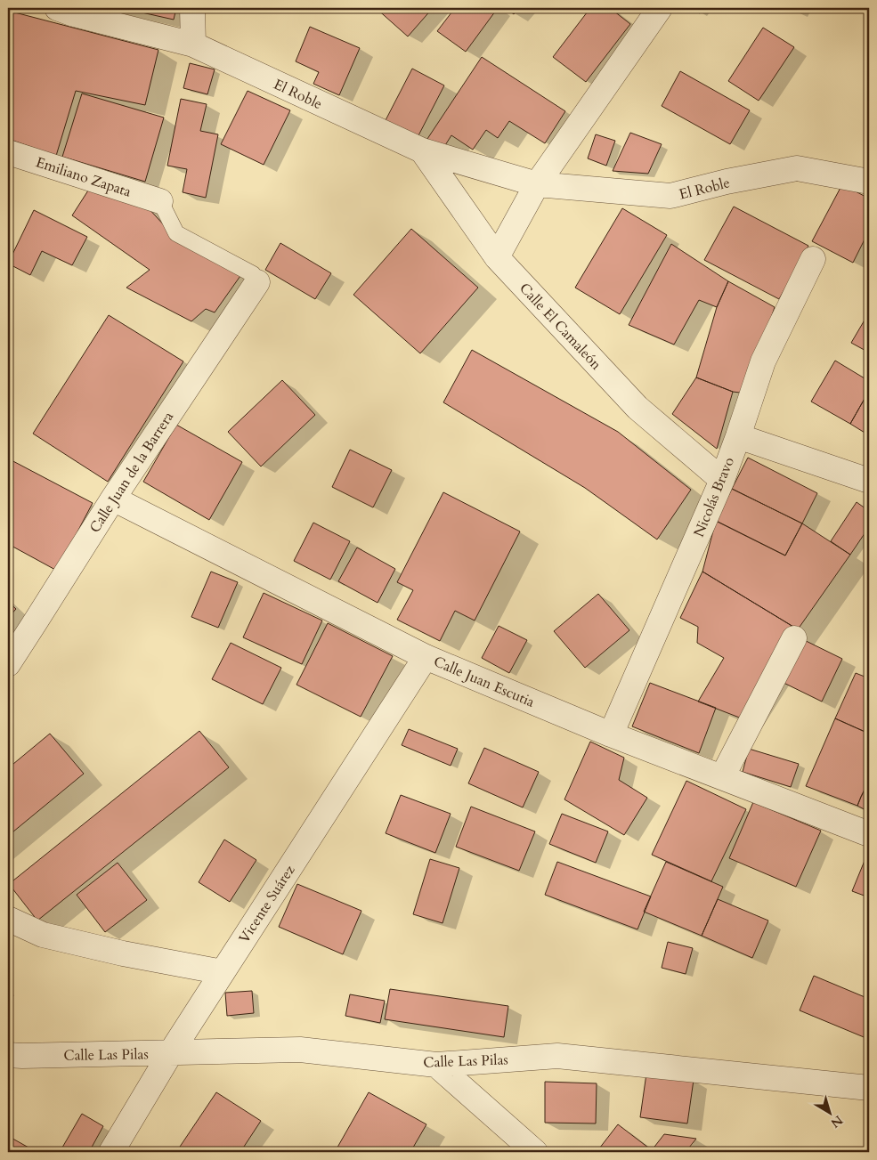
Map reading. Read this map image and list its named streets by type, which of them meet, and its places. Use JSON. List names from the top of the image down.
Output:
{
  "streets": {
    "street": [
      "El Roble",
      "Emiliano Zapata",
      "Calle El Camaleón",
      "Calle Juan de la Barrera",
      "Nicolás Bravo",
      "Calle Juan Escutia",
      "Vicente Suárez",
      "Calle Las Pilas"
    ]
  },
  "crossings": [
    ["El Roble", "Calle El Camaleón"],
    ["Calle El Camaleón", "Nicolás Bravo"],
    ["Calle Juan de la Barrera", "Calle Juan Escutia"],
    ["Nicolás Bravo", "Calle Juan Escutia"],
    ["Calle Juan Escutia", "Vicente Suárez"],
    ["Vicente Suárez", "Calle Las Pilas"]
  ],
  "north": "bottom right"
}
